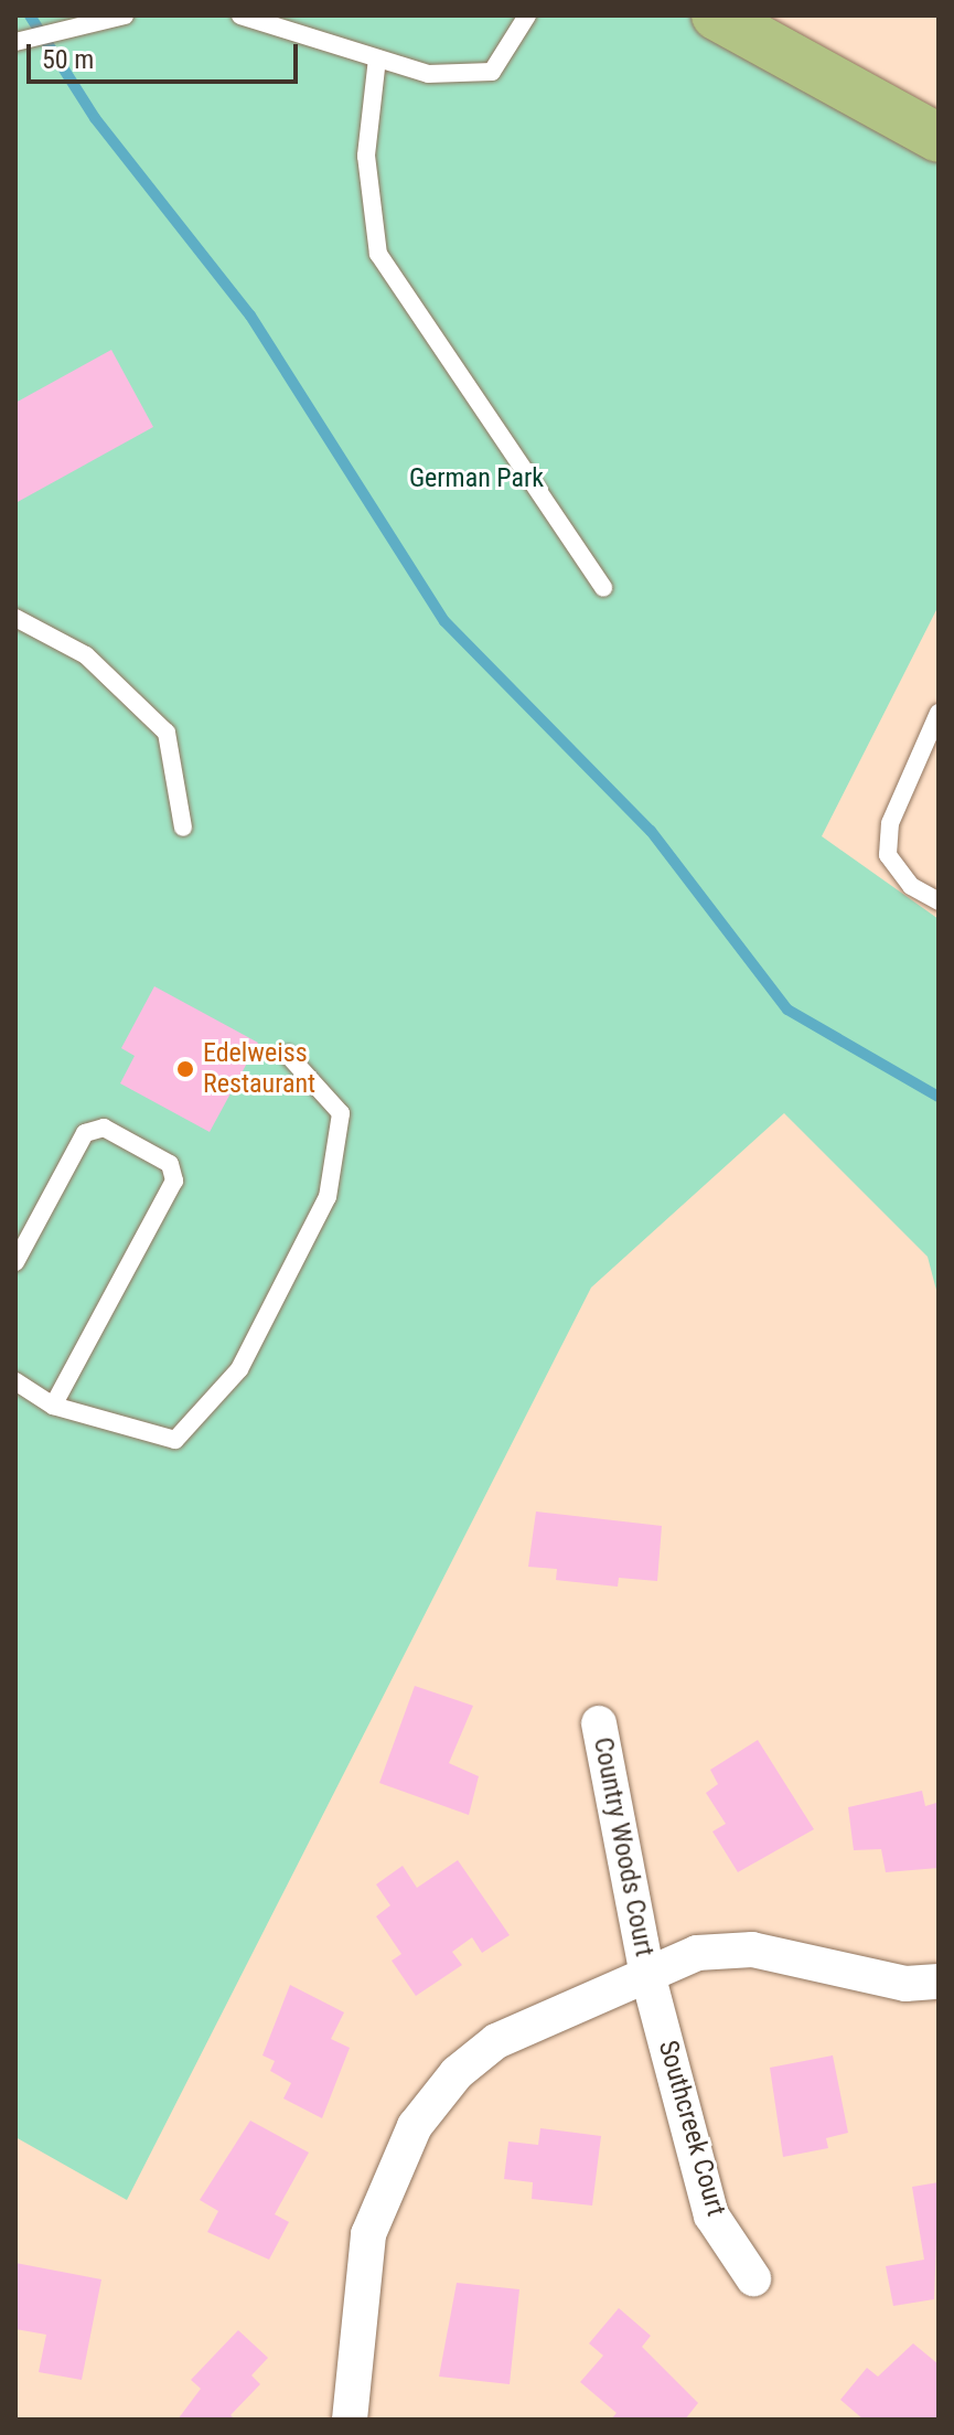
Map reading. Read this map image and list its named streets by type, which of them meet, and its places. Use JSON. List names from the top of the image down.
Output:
{
  "streets": {
    "street": ["Country Woods Court", "Southcreek Court"]
  },
  "crossings": [
    ["Country Woods Court", "Southcreek Court"]
  ],
  "parks": ["German Park"],
  "places": ["Edelweiss Restaurant"],
  "scale_bar": "50 m"
}
